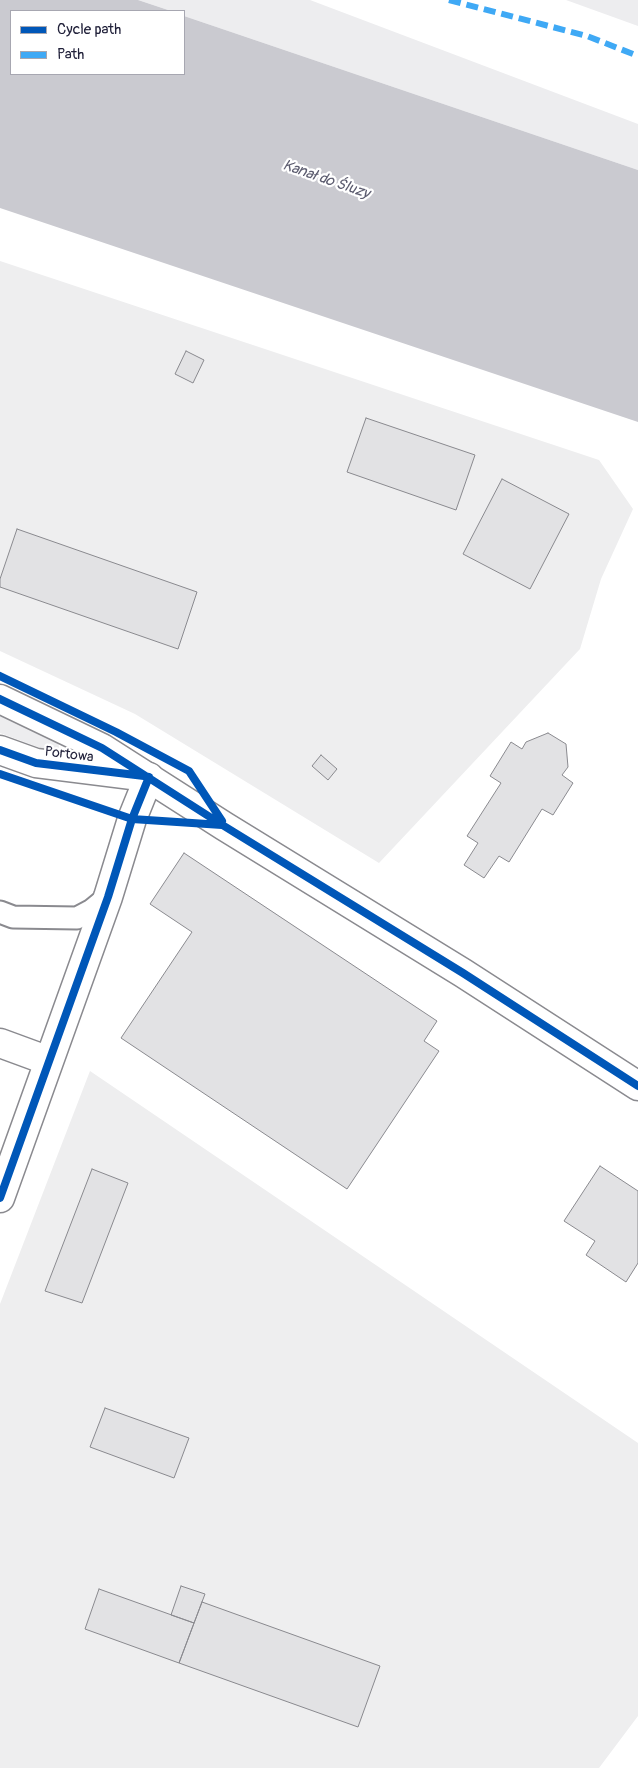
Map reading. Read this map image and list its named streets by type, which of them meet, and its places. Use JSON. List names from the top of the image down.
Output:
{
  "streets": {
    "street": ["Portowa"]
  },
  "water": ["Kanał do Śluzy"],
  "legend": ["Cycle path", "Path"]
}
